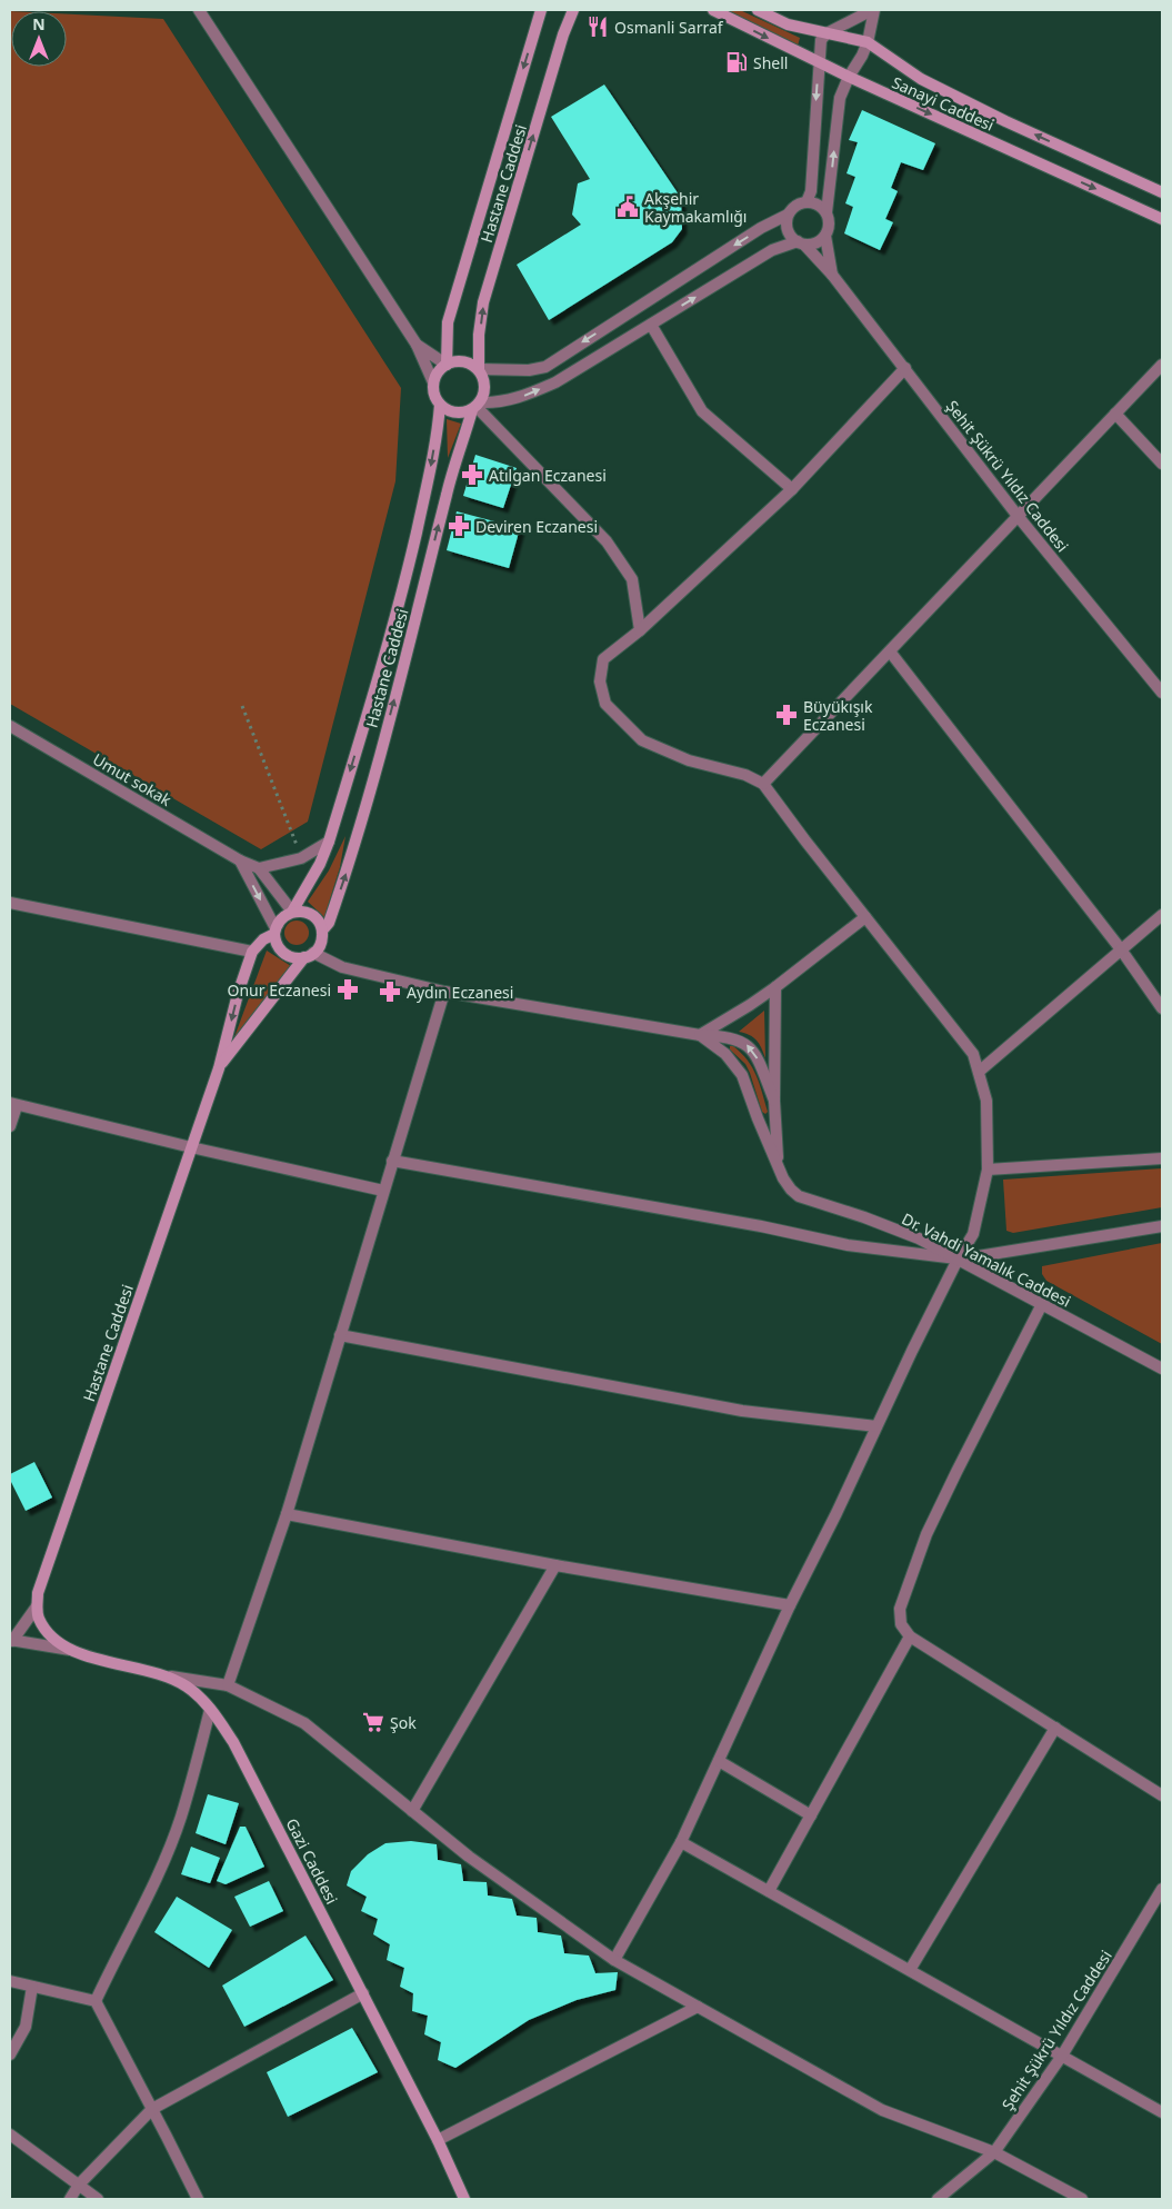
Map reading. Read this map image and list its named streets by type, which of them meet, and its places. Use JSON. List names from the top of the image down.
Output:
{
  "streets": {
    "main road": ["Sanayi Caddesi", "Hastane Caddesi", "Gazi Caddesi"],
    "street": ["Şehit Şükrü Yıldız Caddesi", "Umut sokak", "Dr. Vahdi Yamalık Caddesi"]
  },
  "crossings": [
    ["Hastane Caddesi", "Dr. Vahdi Yamalık Caddesi"],
    ["Hastane Caddesi", "Gazi Caddesi"]
  ],
  "places": {
    "restaurant": ["Osmanli Sarraf"],
    "fuel station": ["Shell"],
    "public building": ["Akşehir Kaymakamlığı"],
    "pharmacy": [
      "Atılgan Eczanesi",
      "Deviren Eczanesi",
      "Büyükışık Eczanesi",
      "Onur Eczanesi",
      "Aydın Eczanesi"
    ],
    "supermarket": ["Şok"]
  },
  "north": "top"
}
